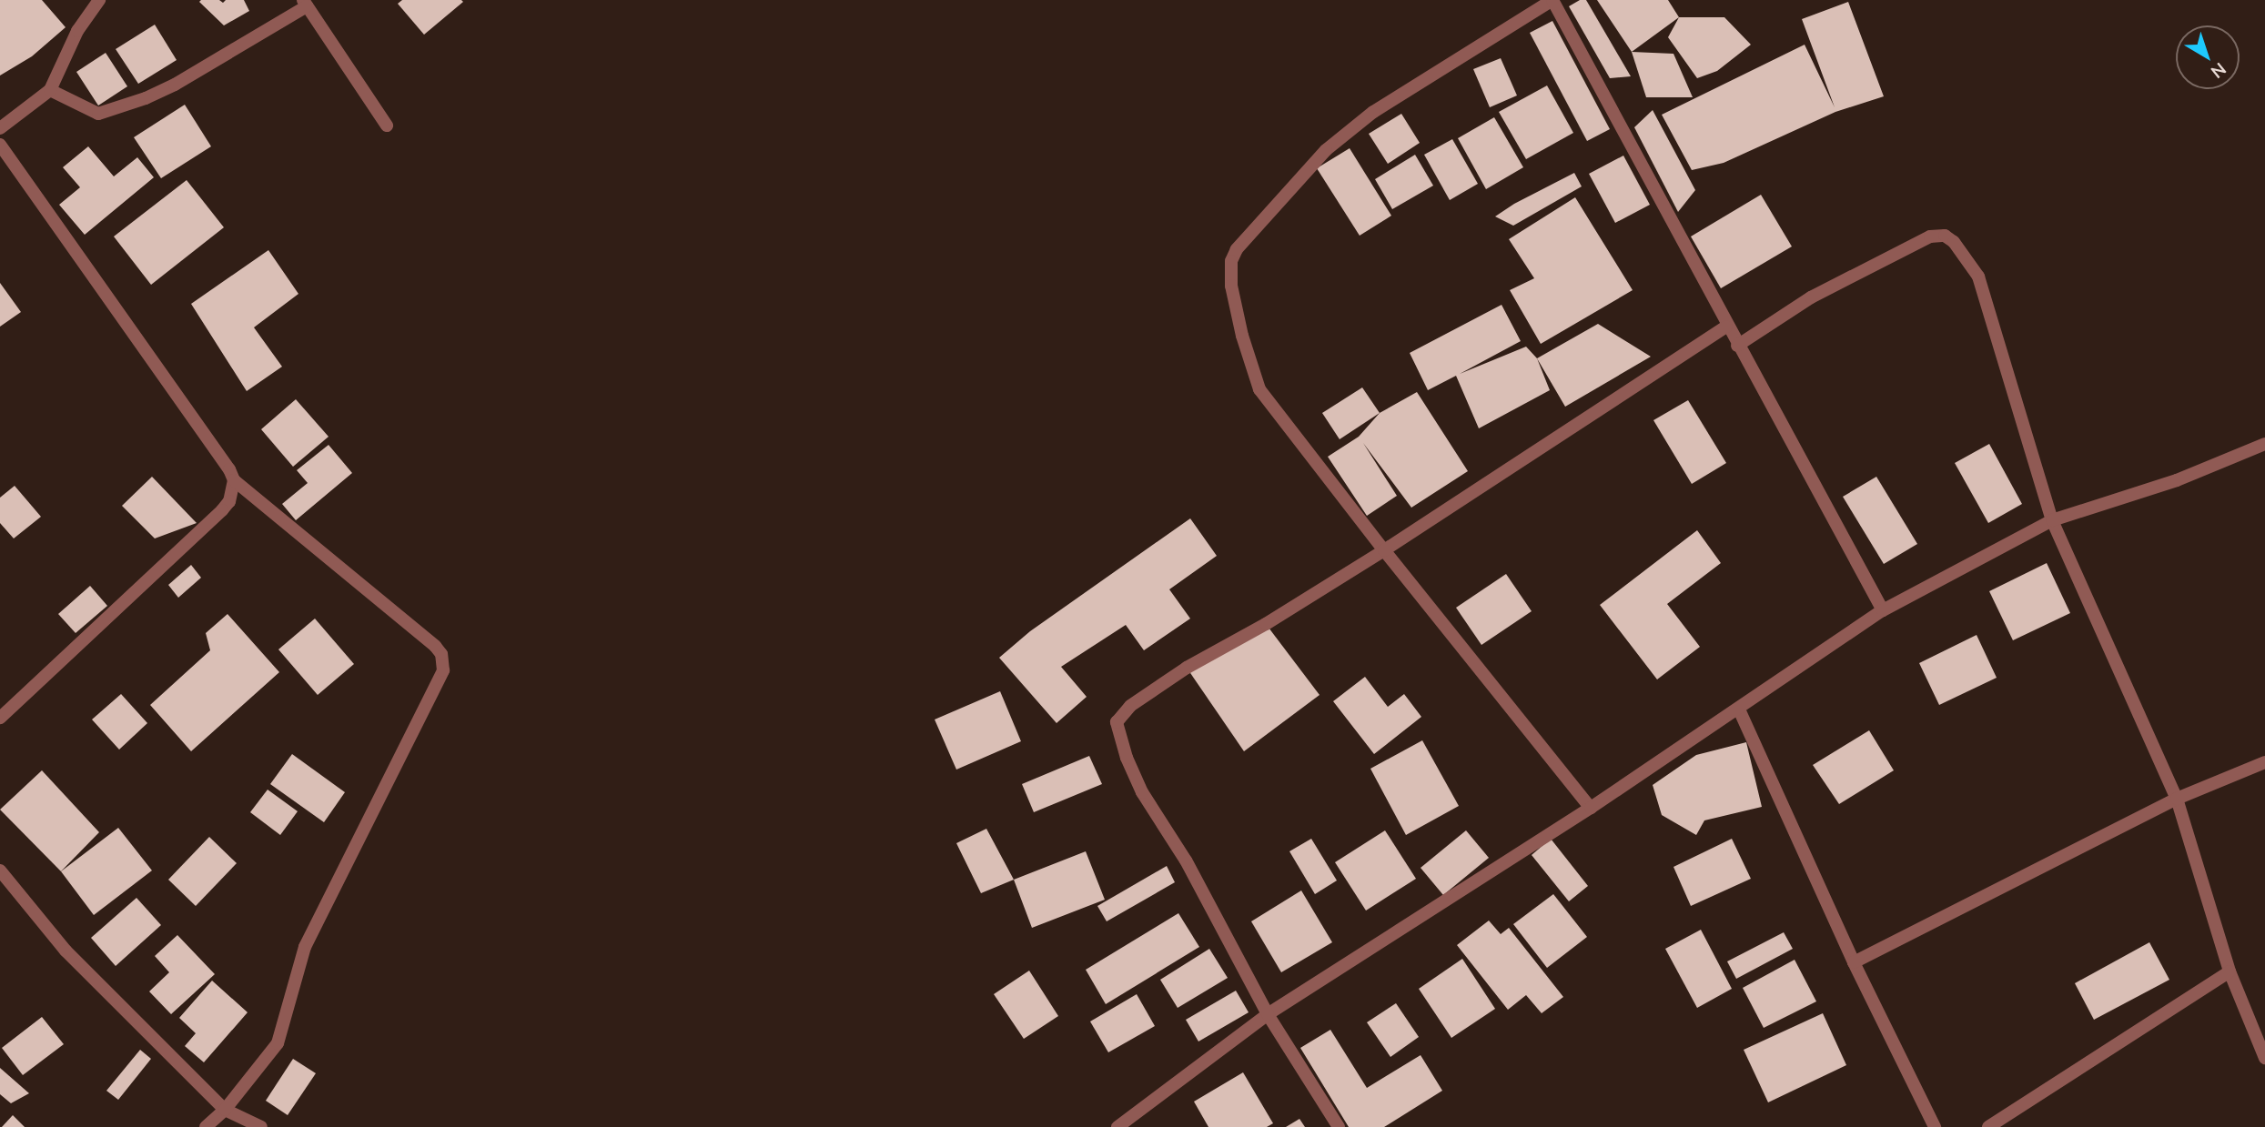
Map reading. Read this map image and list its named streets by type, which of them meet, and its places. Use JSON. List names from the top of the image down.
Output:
{
  "north": "bottom right"
}
